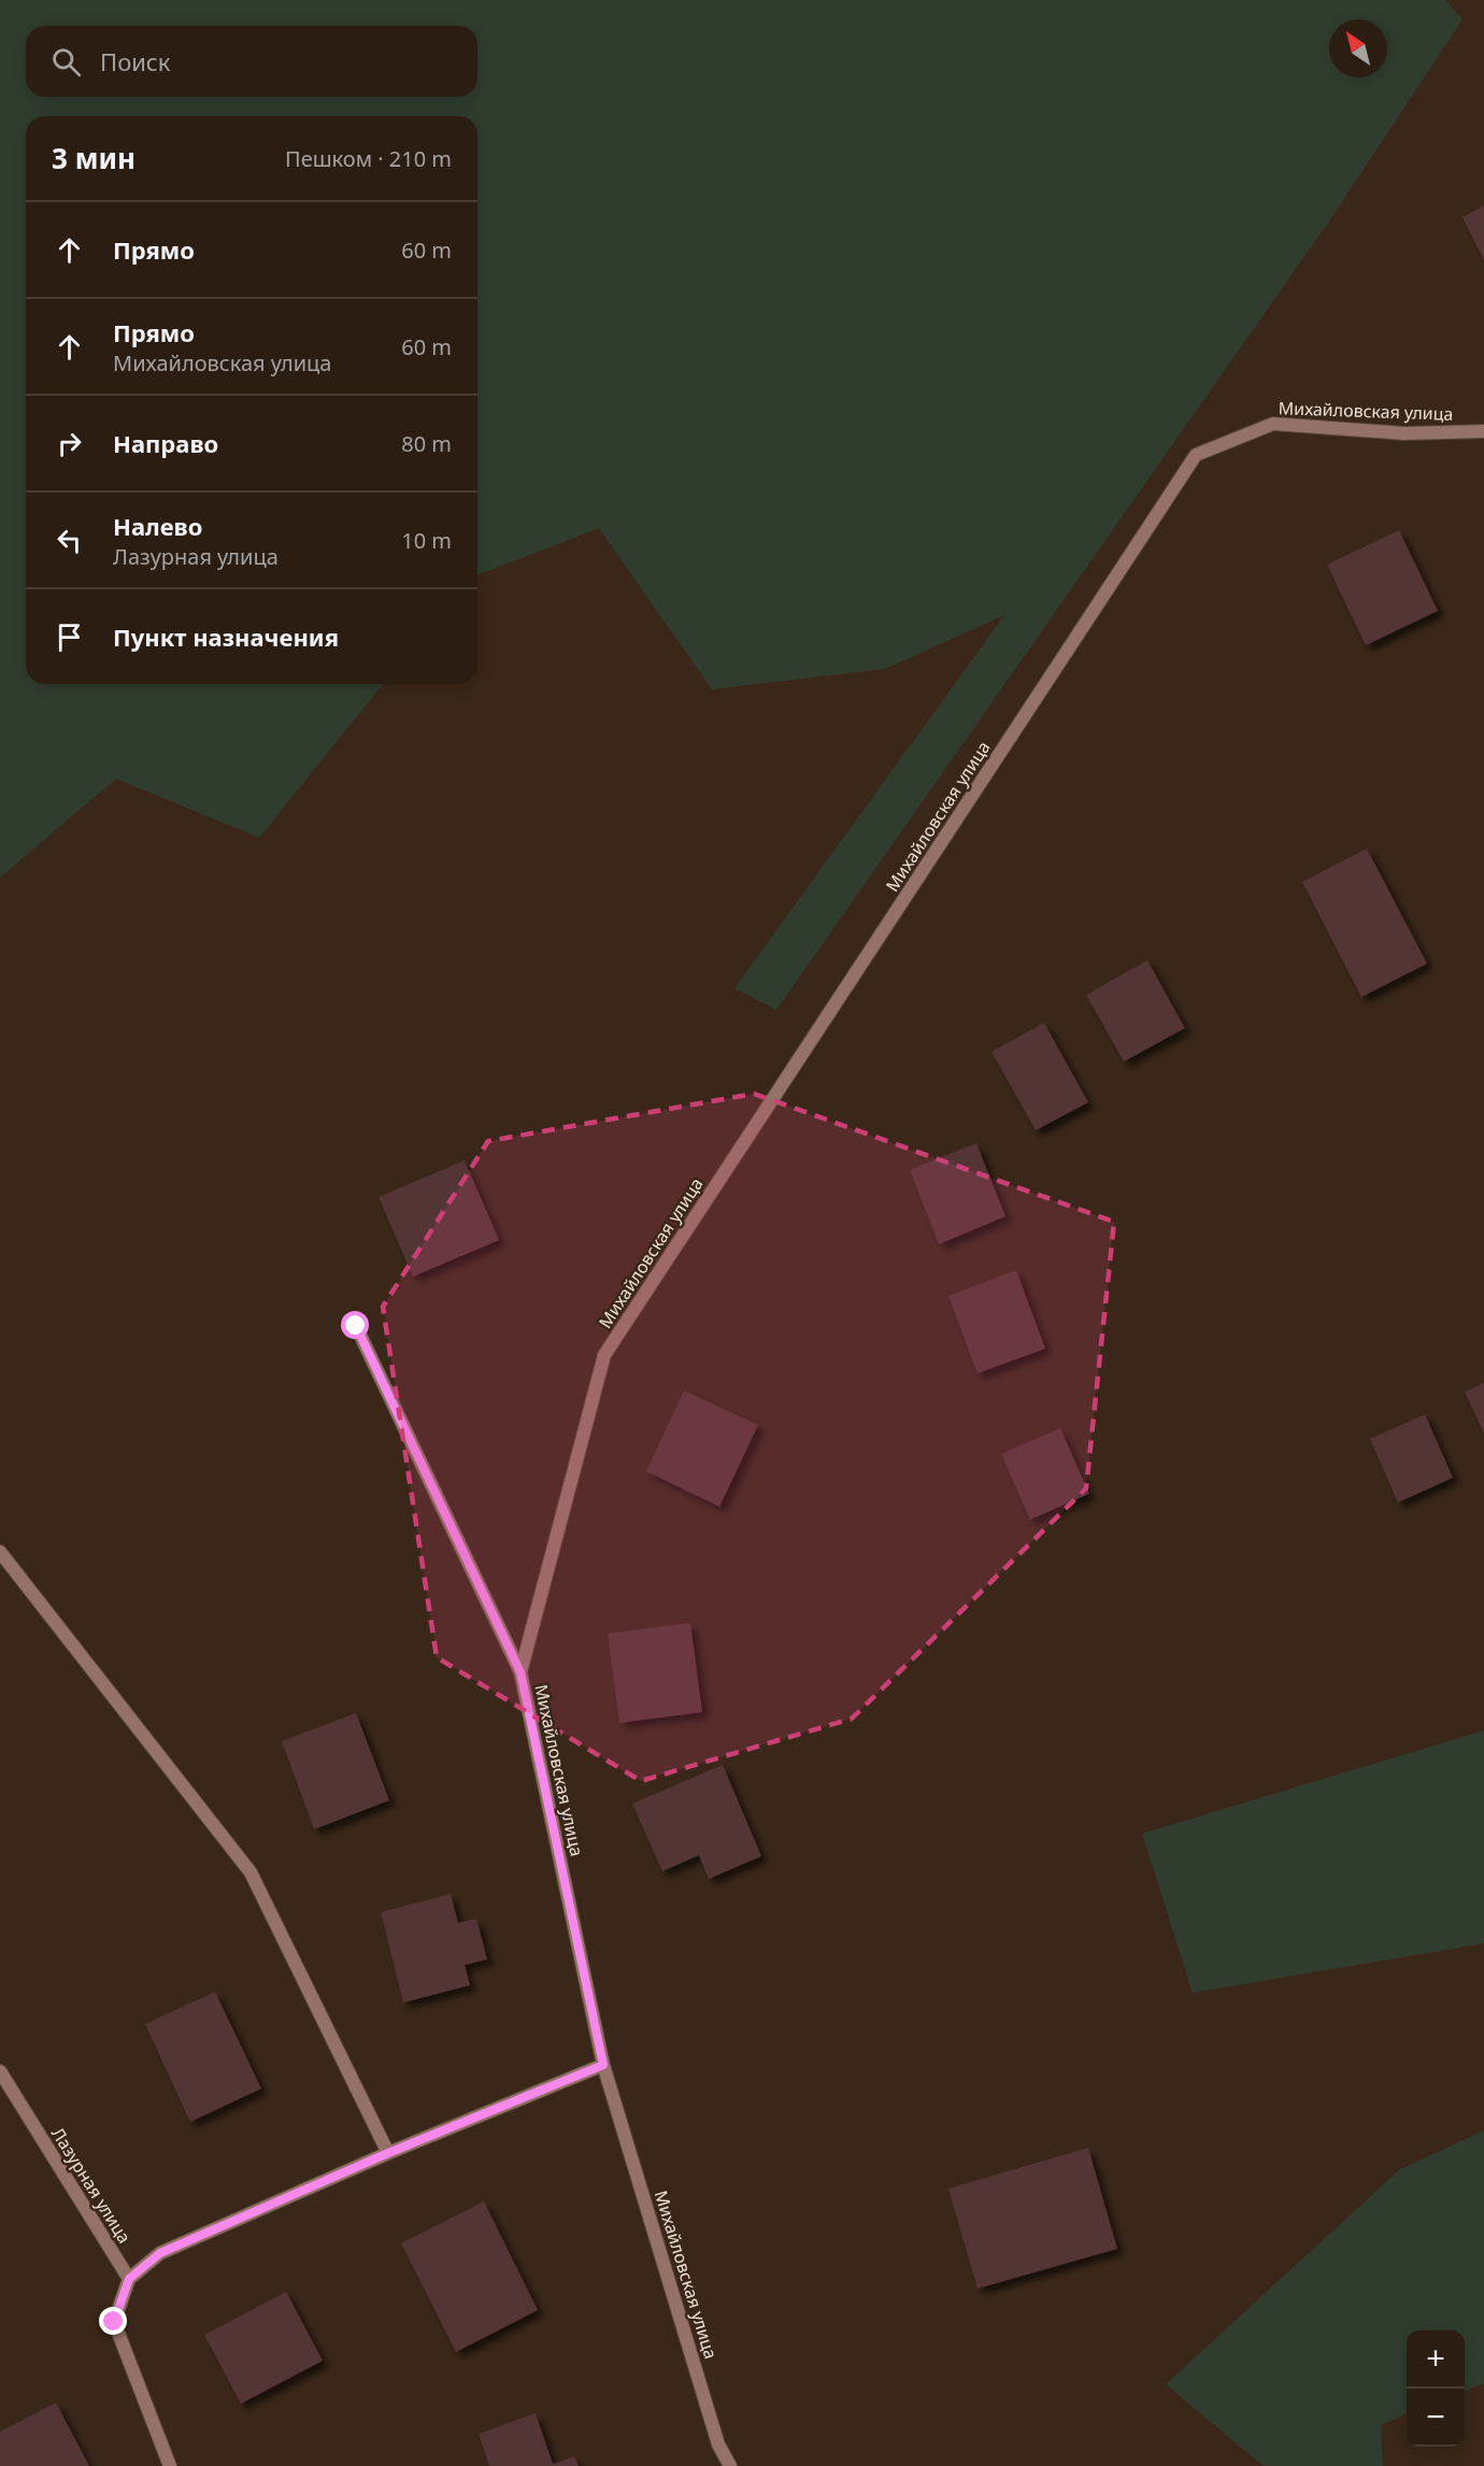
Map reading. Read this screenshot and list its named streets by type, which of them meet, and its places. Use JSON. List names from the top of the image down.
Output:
{
  "streets": {
    "street": ["Михайловская улица", "Лазурная улица"]
  },
  "north": "top left",
  "page": {
    "search": "Поиск",
    "heading": ["3 мин", "Пешком · 210 m"],
    "list": [
      ["Прямо", "60 m"],
      ["Прямо", "Михайловская улица", "60 m"],
      ["Направо", "80 m"],
      ["Налево", "Лазурная улица", "10 m"],
      "Пункт назначения"
    ],
    "map_buttons": ["+", "−"]
  }
}
